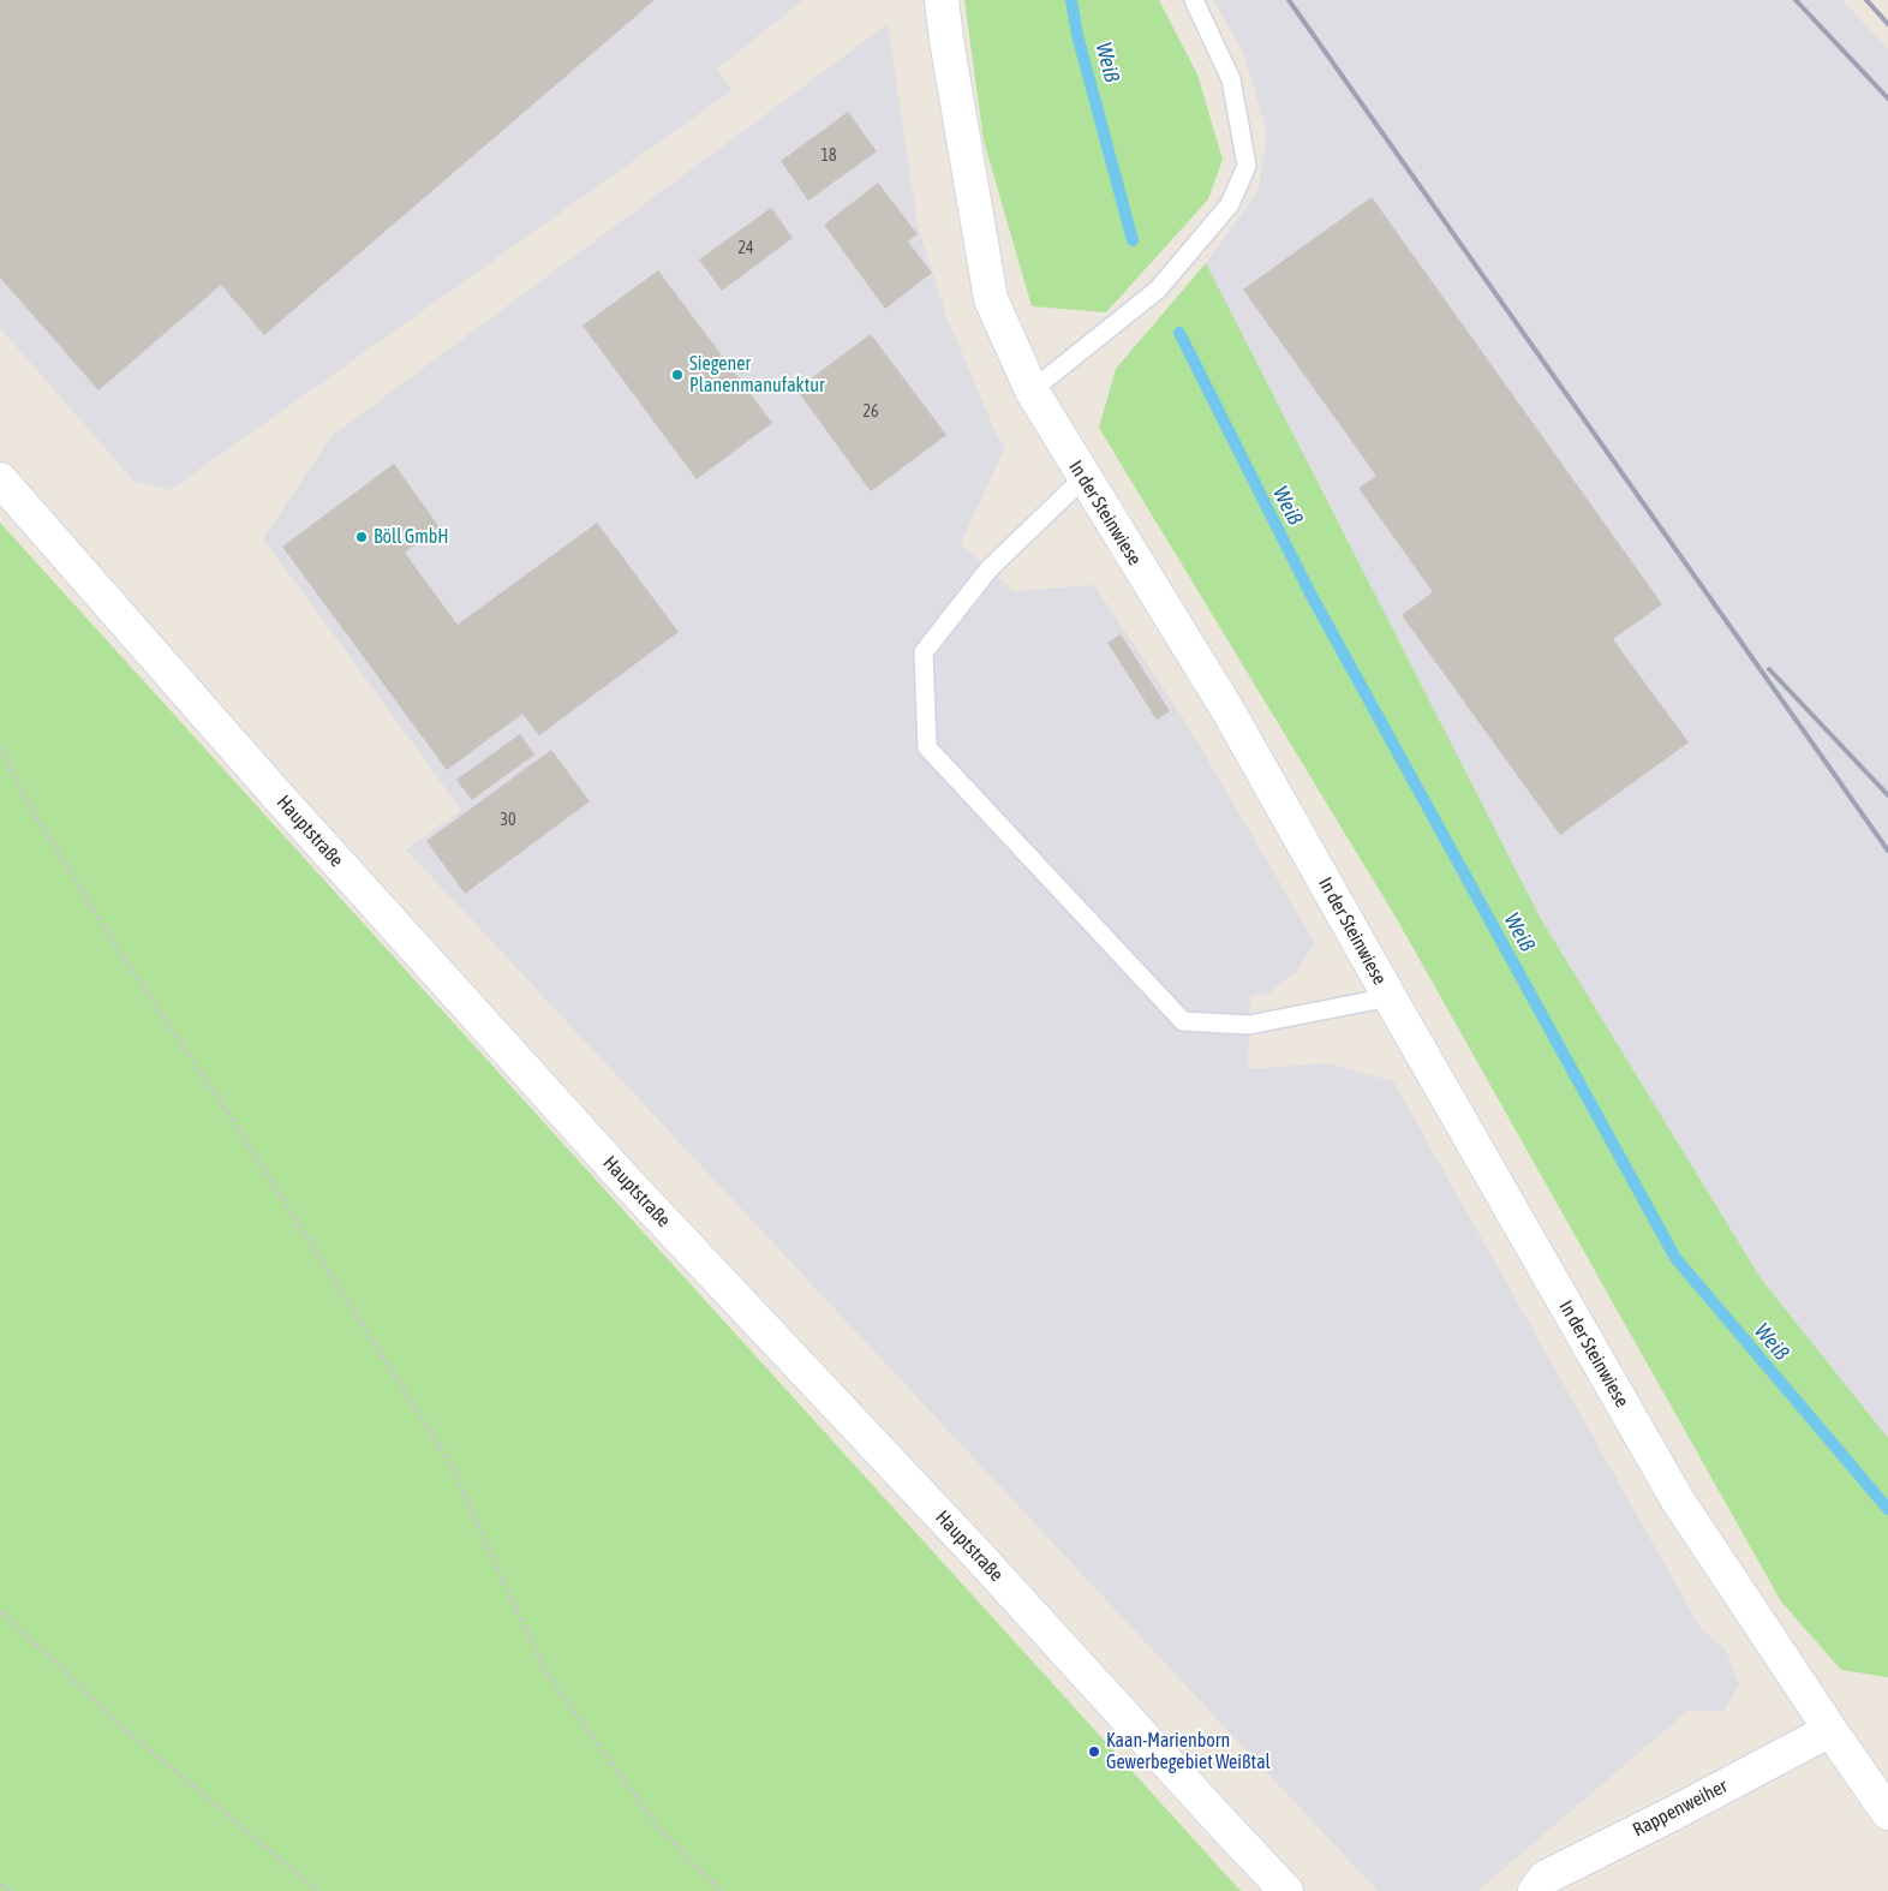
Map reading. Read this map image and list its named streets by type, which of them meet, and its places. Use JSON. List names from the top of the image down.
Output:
{
  "streets": {
    "street": ["In der Steinwiese", "Hauptstraße", "Rappenweiher"]
  },
  "crossings": [
    ["In der Steinwiese", "Rappenweiher"]
  ],
  "water": ["Weiß"],
  "places": ["Siegener Planenmanufaktur", "Böll GmbH", "Kaan-Marienborn Gewerbegebiet Weißtal"],
  "house_numbers": [
    "18",
    "24",
    "26",
    "30"
  ]
}
